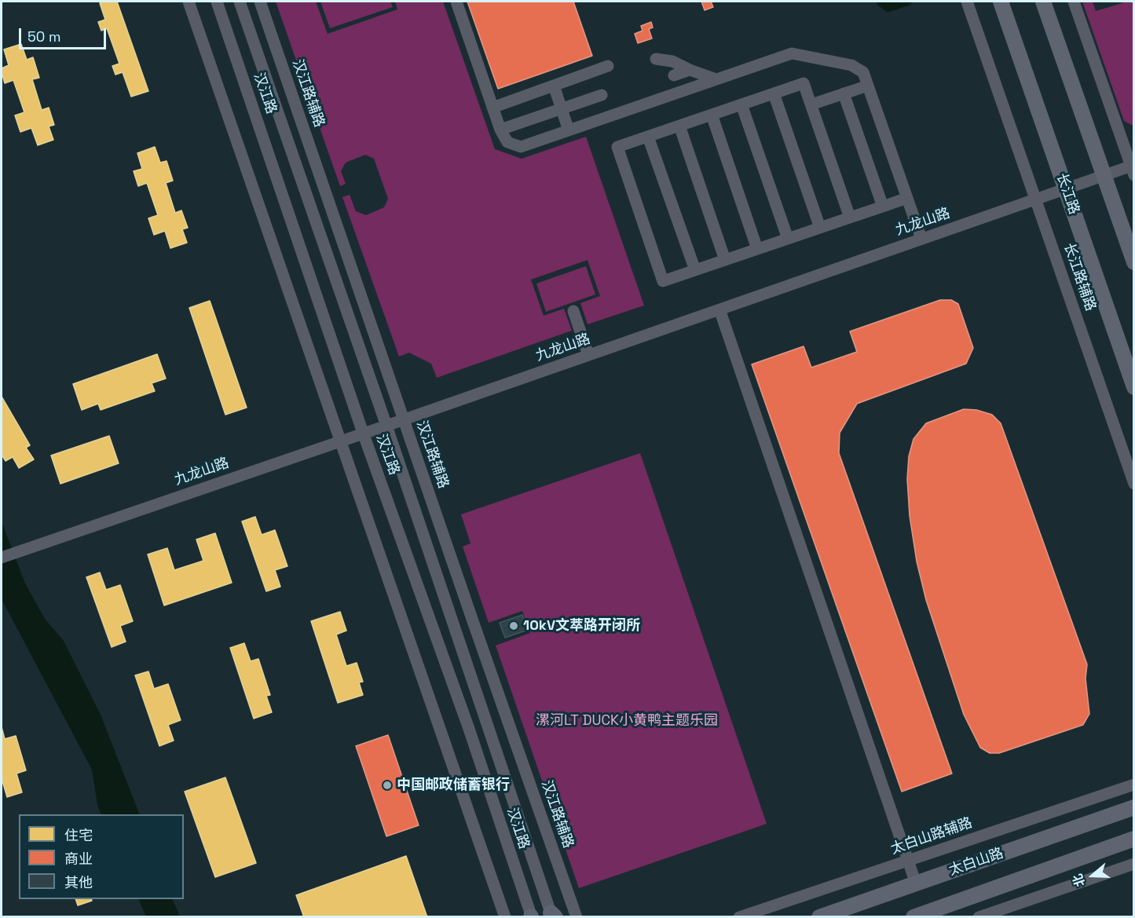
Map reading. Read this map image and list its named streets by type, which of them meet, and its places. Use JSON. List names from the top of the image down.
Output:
{
  "streets": {
    "main road": ["长江路", "太白山路"],
    "street": [
      "汉江路",
      "汉江路辅路",
      "九龙山路",
      "长江路辅路",
      "太白山路辅路"
    ]
  },
  "crossings": [
    ["汉江路", "九龙山路"],
    ["汉江路辅路", "九龙山路"],
    ["长江路", "九龙山路"],
    ["九龙山路", "长江路辅路"]
  ],
  "parks": ["漯河LT DUCK小黄鸭主题乐园"],
  "places": ["10kV文萃路开闭所", "中国邮政储蓄银行"],
  "legend": ["住宅", "商业", "其他"],
  "scale_bar": "50 m",
  "north": "left"
}
